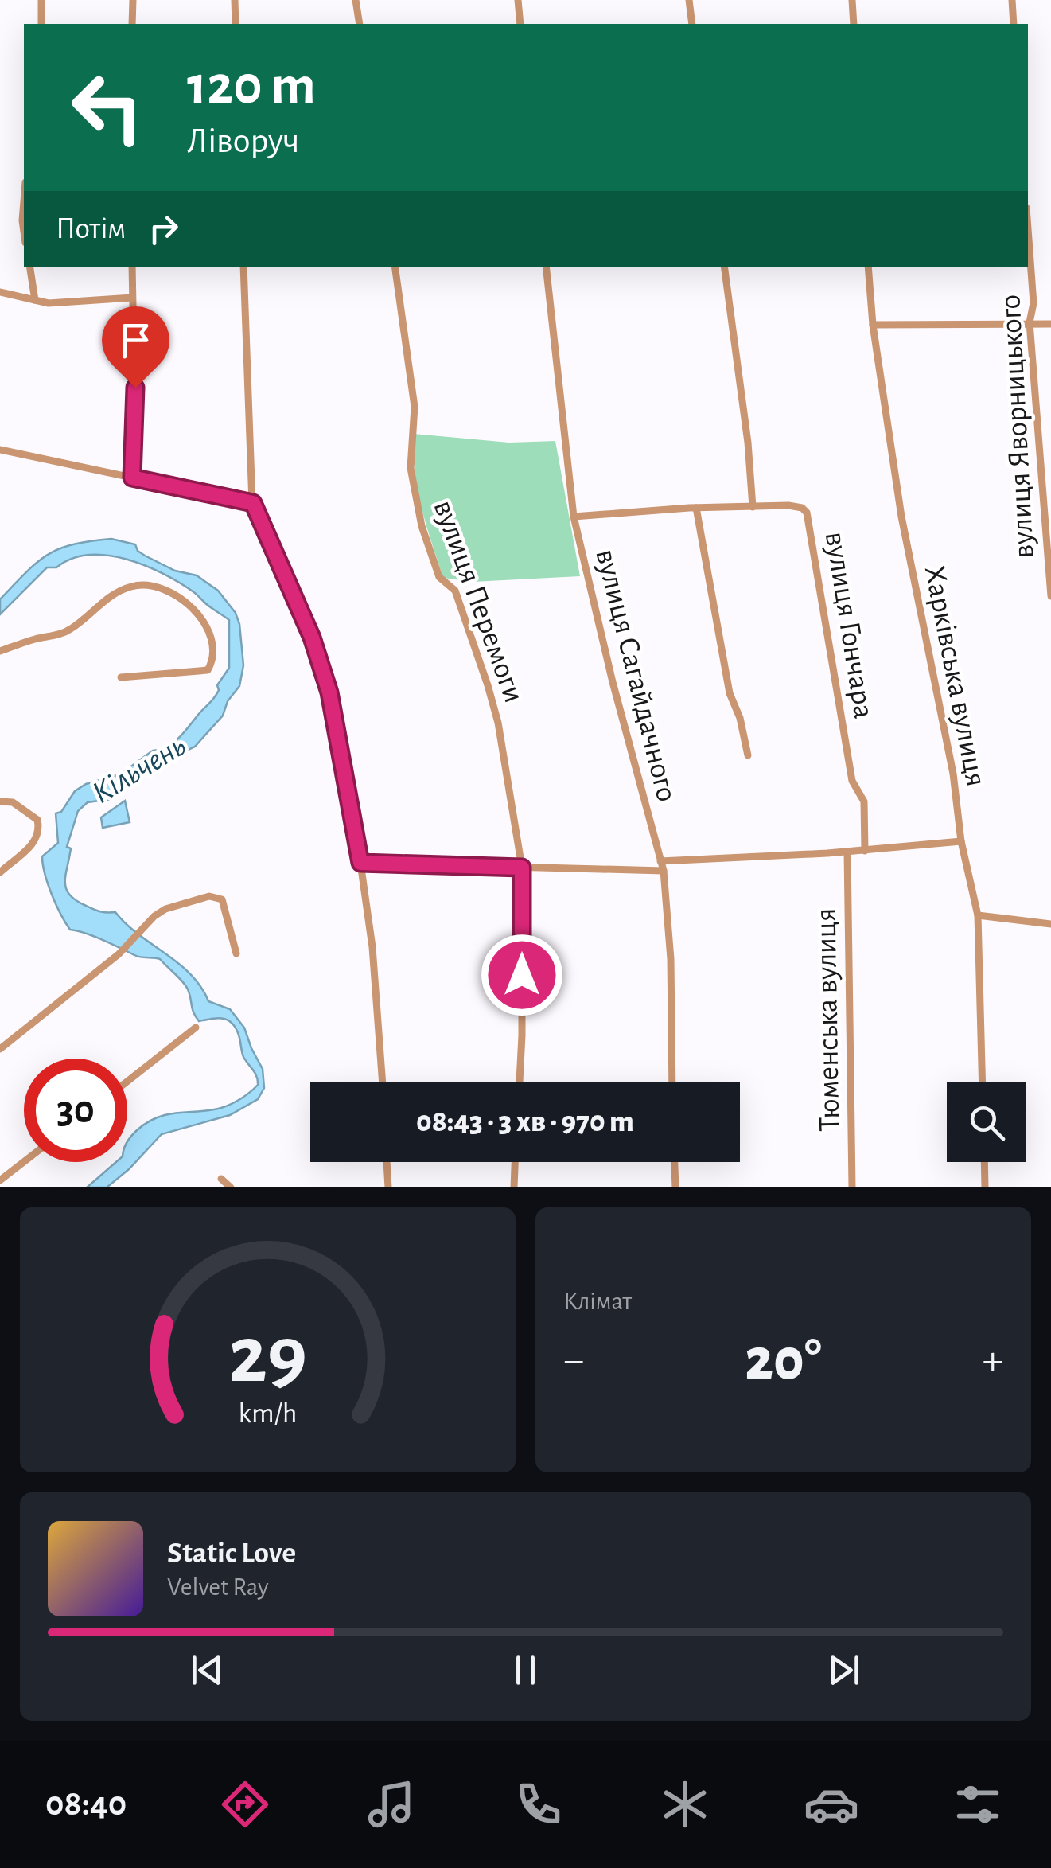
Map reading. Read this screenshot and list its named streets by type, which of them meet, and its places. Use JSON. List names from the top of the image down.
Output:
{
  "streets": {
    "street": [
      "вулиця Яворницького",
      "вулиця Перемоги",
      "вулиця Гончара",
      "вулиця Сагайдачного",
      "Харківська вулиця",
      "Тюменська вулиця"
    ]
  },
  "water": ["Кільчень"],
  "page": {
    "turn": ["120 m", "Ліворуч"],
    "then": "Потім",
    "limit": "30",
    "trip": "08:43 · 3 хв · 970 m",
    "tile": "Клімат",
    "heat": ["−", "20°", "+"],
    "song": ["Static Love", "Velvet Ray"],
    "tabs": "08:40",
    "gauge": ["29", "km/h"]
  }
}
